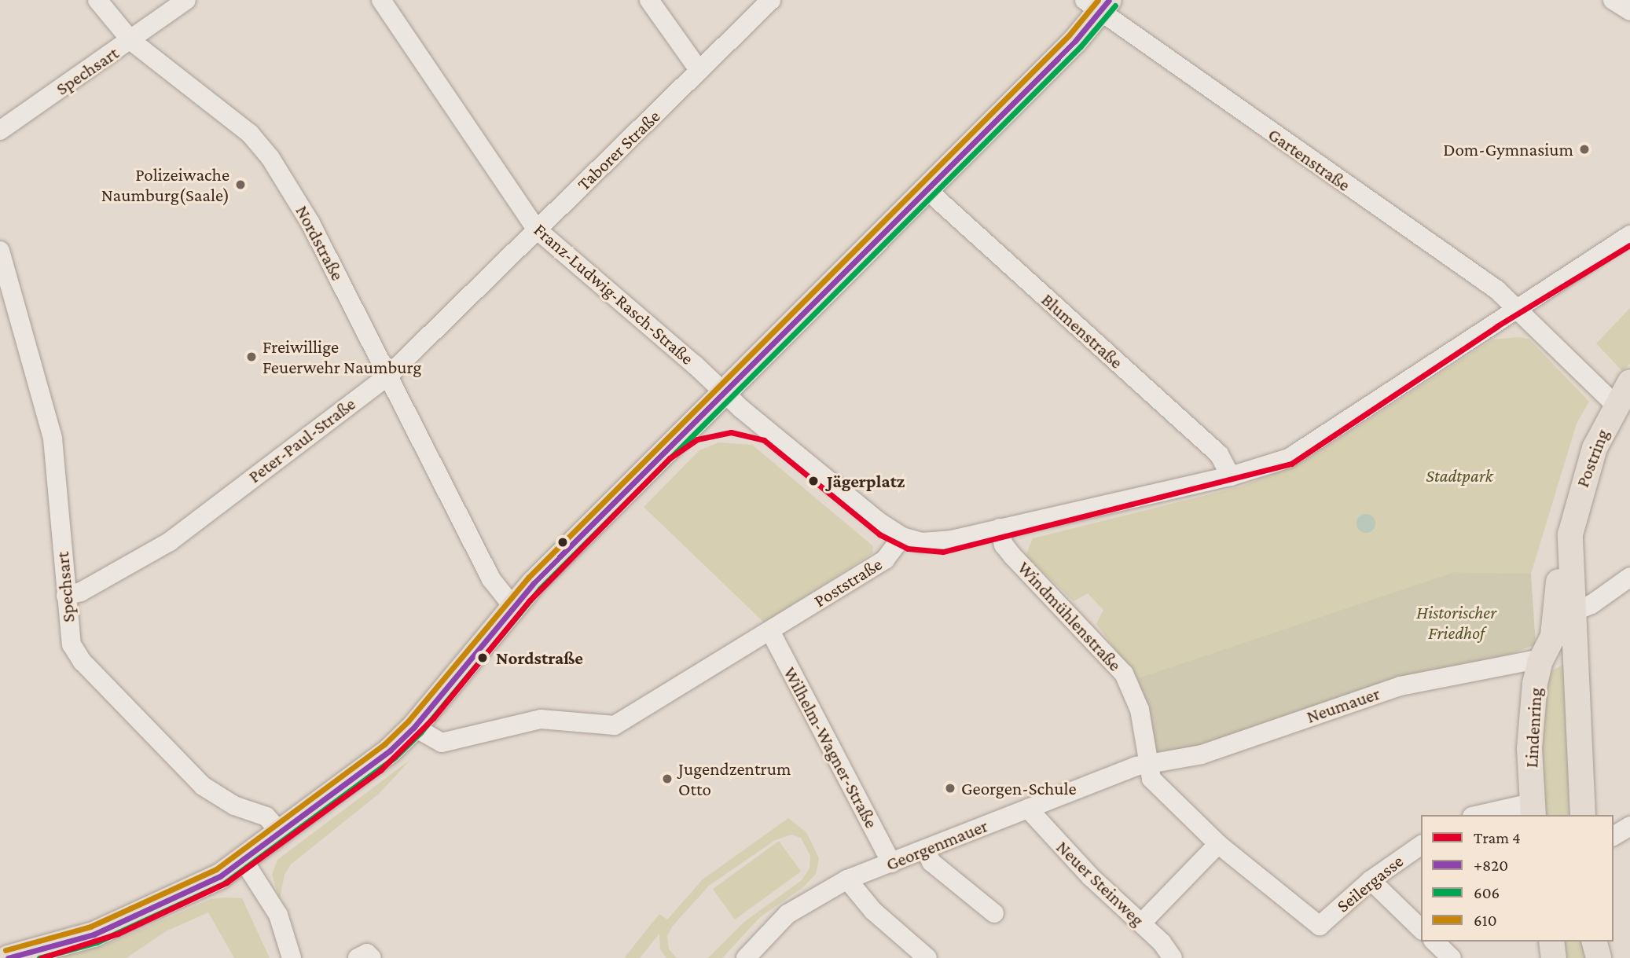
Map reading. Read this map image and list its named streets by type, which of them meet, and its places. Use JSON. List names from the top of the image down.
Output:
{
  "streets": {
    "main road": ["Postring", "Lindenring"],
    "street": [
      "Spechsart",
      "Taborer Straße",
      "Gartenstraße",
      "Nordstraße",
      "Franz-Ludwig-Rasch-Straße",
      "Blumenstraße",
      "Peter-Paul-Straße",
      "Poststraße",
      "Windmühlenstraße",
      "Neumauer",
      "Wilhelm-Wagner-Straße",
      "Georgenmauer",
      "Neuer Steinweg",
      "Seilergasse"
    ]
  },
  "crossings": [
    ["Spechsart", "Nordstraße"],
    ["Spechsart", "Peter-Paul-Straße"],
    ["Taborer Straße", "Franz-Ludwig-Rasch-Straße"],
    ["Taborer Straße", "Peter-Paul-Straße"],
    ["Gartenstraße", "Postring"],
    ["Nordstraße", "Peter-Paul-Straße"],
    ["Franz-Ludwig-Rasch-Straße", "Peter-Paul-Straße"],
    ["Franz-Ludwig-Rasch-Straße", "Poststraße"],
    ["Postring", "Lindenring"],
    ["Poststraße", "Wilhelm-Wagner-Straße"],
    ["Windmühlenstraße", "Neumauer"],
    ["Windmühlenstraße", "Georgenmauer"],
    ["Windmühlenstraße", "Seilergasse"],
    ["Neumauer", "Lindenring"],
    ["Neumauer", "Georgenmauer"],
    ["Wilhelm-Wagner-Straße", "Georgenmauer"],
    ["Georgenmauer", "Neuer Steinweg"]
  ],
  "parks": ["Stadtpark", "Historischer Friedhof"],
  "places": [
    "Dom-Gymnasium",
    "Polizeiwache Naumburg(Saale)",
    "Freiwillige Feuerwehr Naumburg",
    "Jägerplatz",
    "Nordstraße",
    "Jugendzentrum Otto",
    "Georgen-Schule"
  ],
  "lines": [
    "transit line +820",
    "transit line 610",
    "transit line 606",
    "tram line 4"
  ],
  "legend": [
    "Tram 4",
    "+820",
    "606",
    "610"
  ]
}
